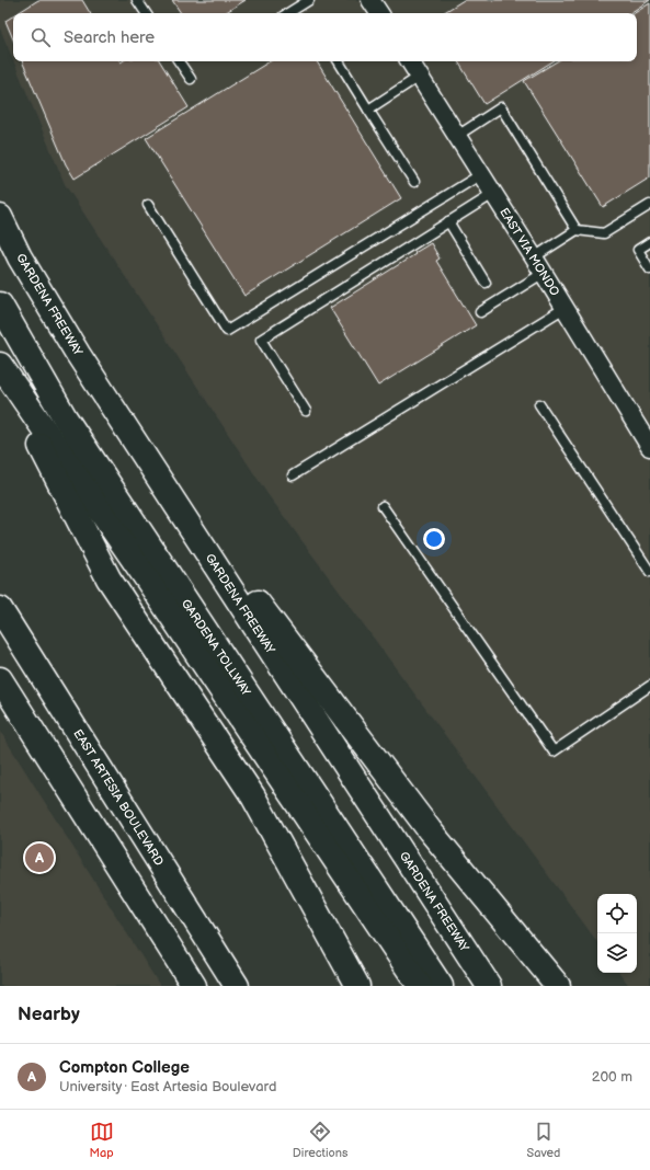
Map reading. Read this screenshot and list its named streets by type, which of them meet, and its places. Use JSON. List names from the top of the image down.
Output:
{
  "streets": {
    "main road": ["GARDENA FREEWAY", "GARDENA TOLLWAY", "EAST ARTESIA BOULEVARD"],
    "street": ["EAST VIA MONDO"]
  },
  "page": {
    "search": "Search here",
    "pins": "A",
    "heading": "Nearby",
    "list": [
      {
        "mark": "A",
        "name": "Compton College",
        "note": "University · East Artesia Boulevard",
        "value": "200 m"
      }
    ],
    "nav": ["Map", "Directions", "Saved"]
  }
}
